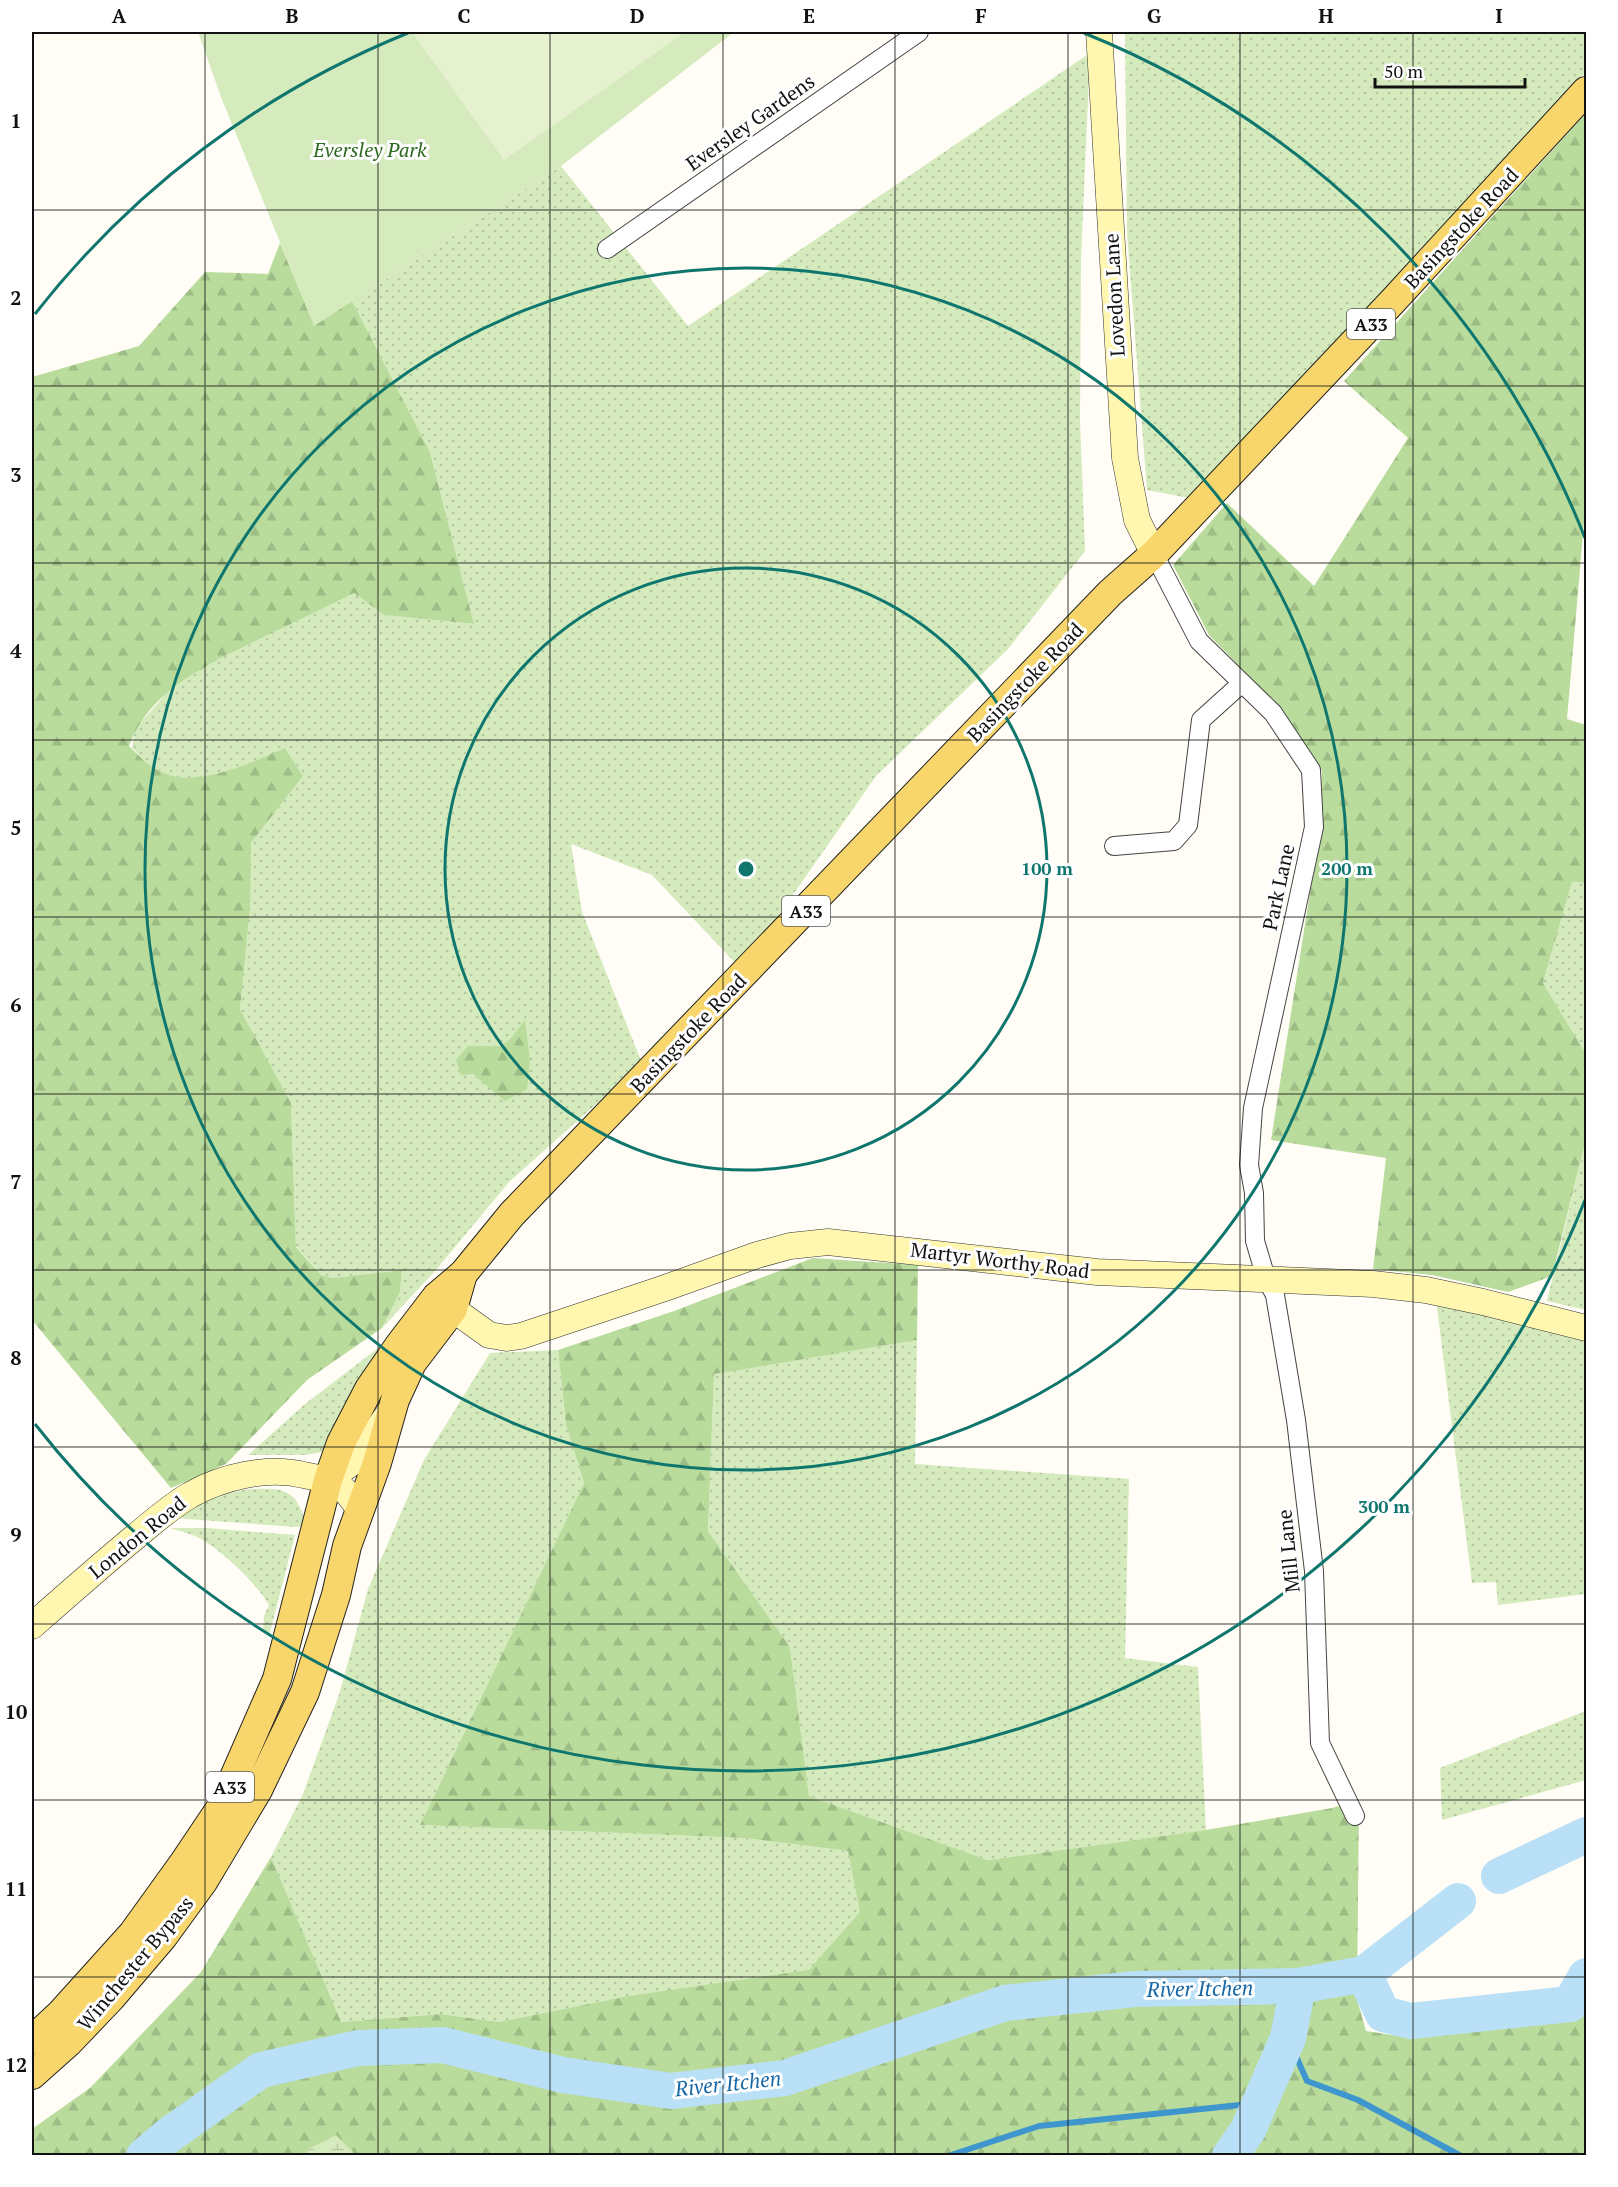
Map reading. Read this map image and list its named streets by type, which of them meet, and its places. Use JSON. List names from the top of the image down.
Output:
{
  "streets": {
    "main road": [
      "Basingstoke Road",
      "Lovedon Lane",
      "A33",
      "Martyr Worthy Road",
      "London Road",
      "Winchester Bypass"
    ],
    "street": ["Eversley Gardens", "Park Lane", "Mill Lane"]
  },
  "crossings": [
    ["Basingstoke Road", "Lovedon Lane"],
    ["Basingstoke Road", "Park Lane"],
    ["Basingstoke Road", "Martyr Worthy Road"],
    ["Basingstoke Road", "London Road"],
    ["Basingstoke Road", "Winchester Bypass"],
    ["Lovedon Lane", "Park Lane"],
    ["Park Lane", "Martyr Worthy Road"],
    ["Park Lane", "Mill Lane"],
    ["Martyr Worthy Road", "Mill Lane"],
    ["London Road", "Winchester Bypass"]
  ],
  "water": ["River Itchen"],
  "parks": ["Eversley Park"],
  "scale_bar": "50 m",
  "grid": {
    "columns": [
      "A",
      "B",
      "C",
      "D",
      "E",
      "F",
      "G",
      "H",
      "I"
    ],
    "rows": [
      "1",
      "2",
      "3",
      "4",
      "5",
      "6",
      "7",
      "8",
      "9",
      "10",
      "11",
      "12"
    ]
  },
  "rings": ["100 m", "200 m", "300 m"]
}
